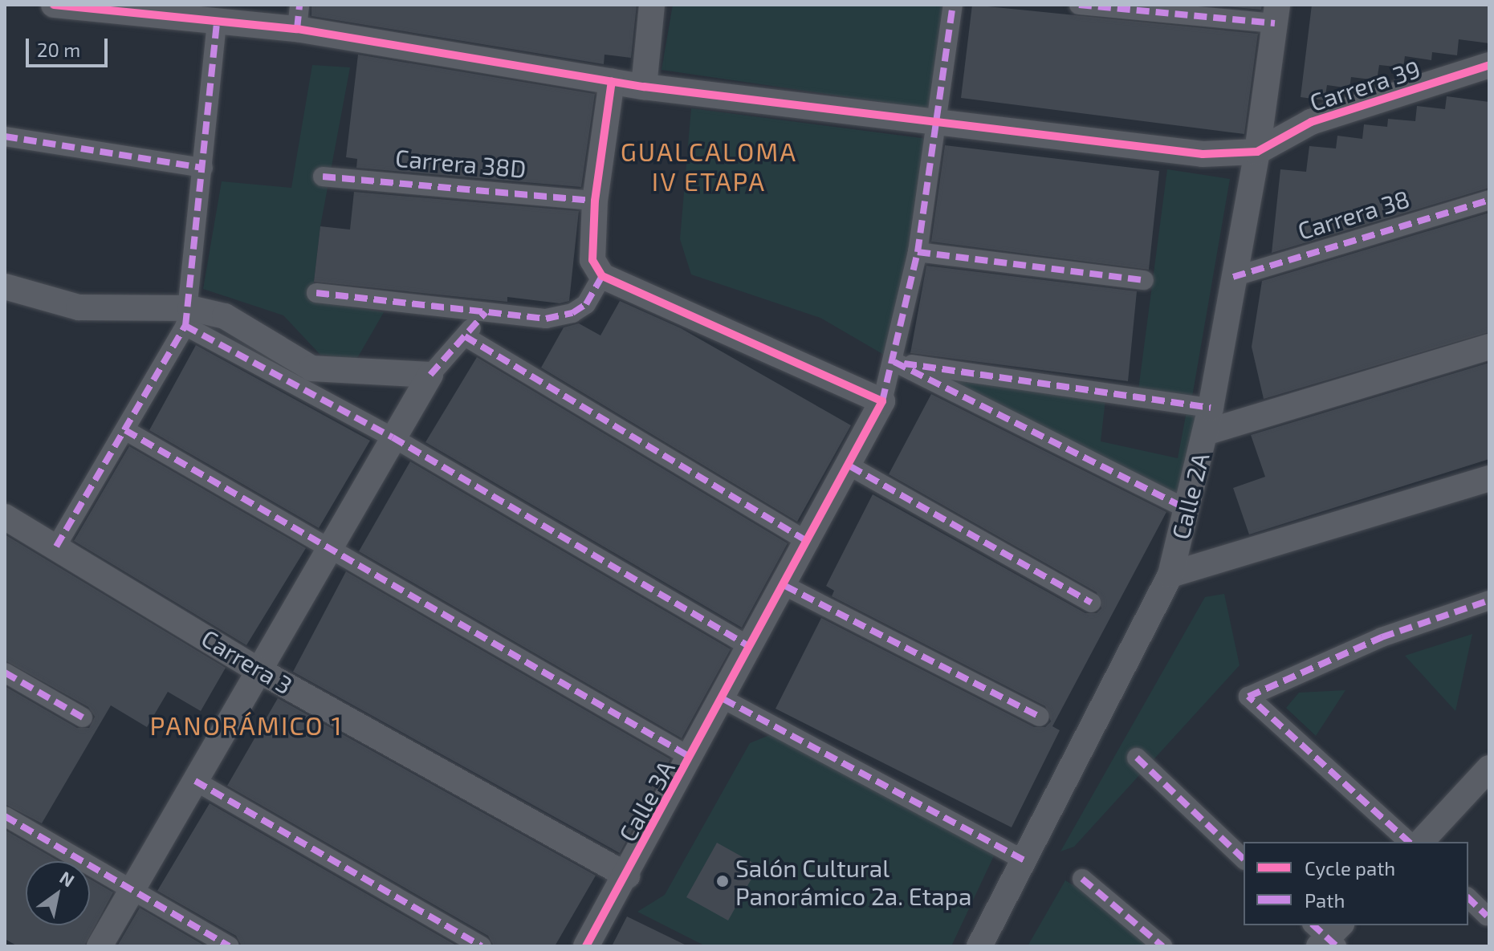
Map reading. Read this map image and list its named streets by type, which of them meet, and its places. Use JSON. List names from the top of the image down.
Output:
{
  "streets": {
    "street": [
      "Carrera 39",
      "Carrera 38D",
      "Carrera 38",
      "Calle 2A",
      "Carrera 3",
      "Calle 3A"
    ]
  },
  "crossings": [
    ["Carrera 39", "Calle 2A"],
    ["Carrera 38", "Calle 2A"],
    ["Carrera 3", "Calle 3A"]
  ],
  "districts": ["GUALCALOMA IV ETAPA", "PANORÁMICO 1"],
  "places": ["Salón Cultural Panorámico 2a. Etapa"],
  "legend": ["Cycle path", "Path"],
  "scale_bar": "20 m",
  "north": "top right"
}
